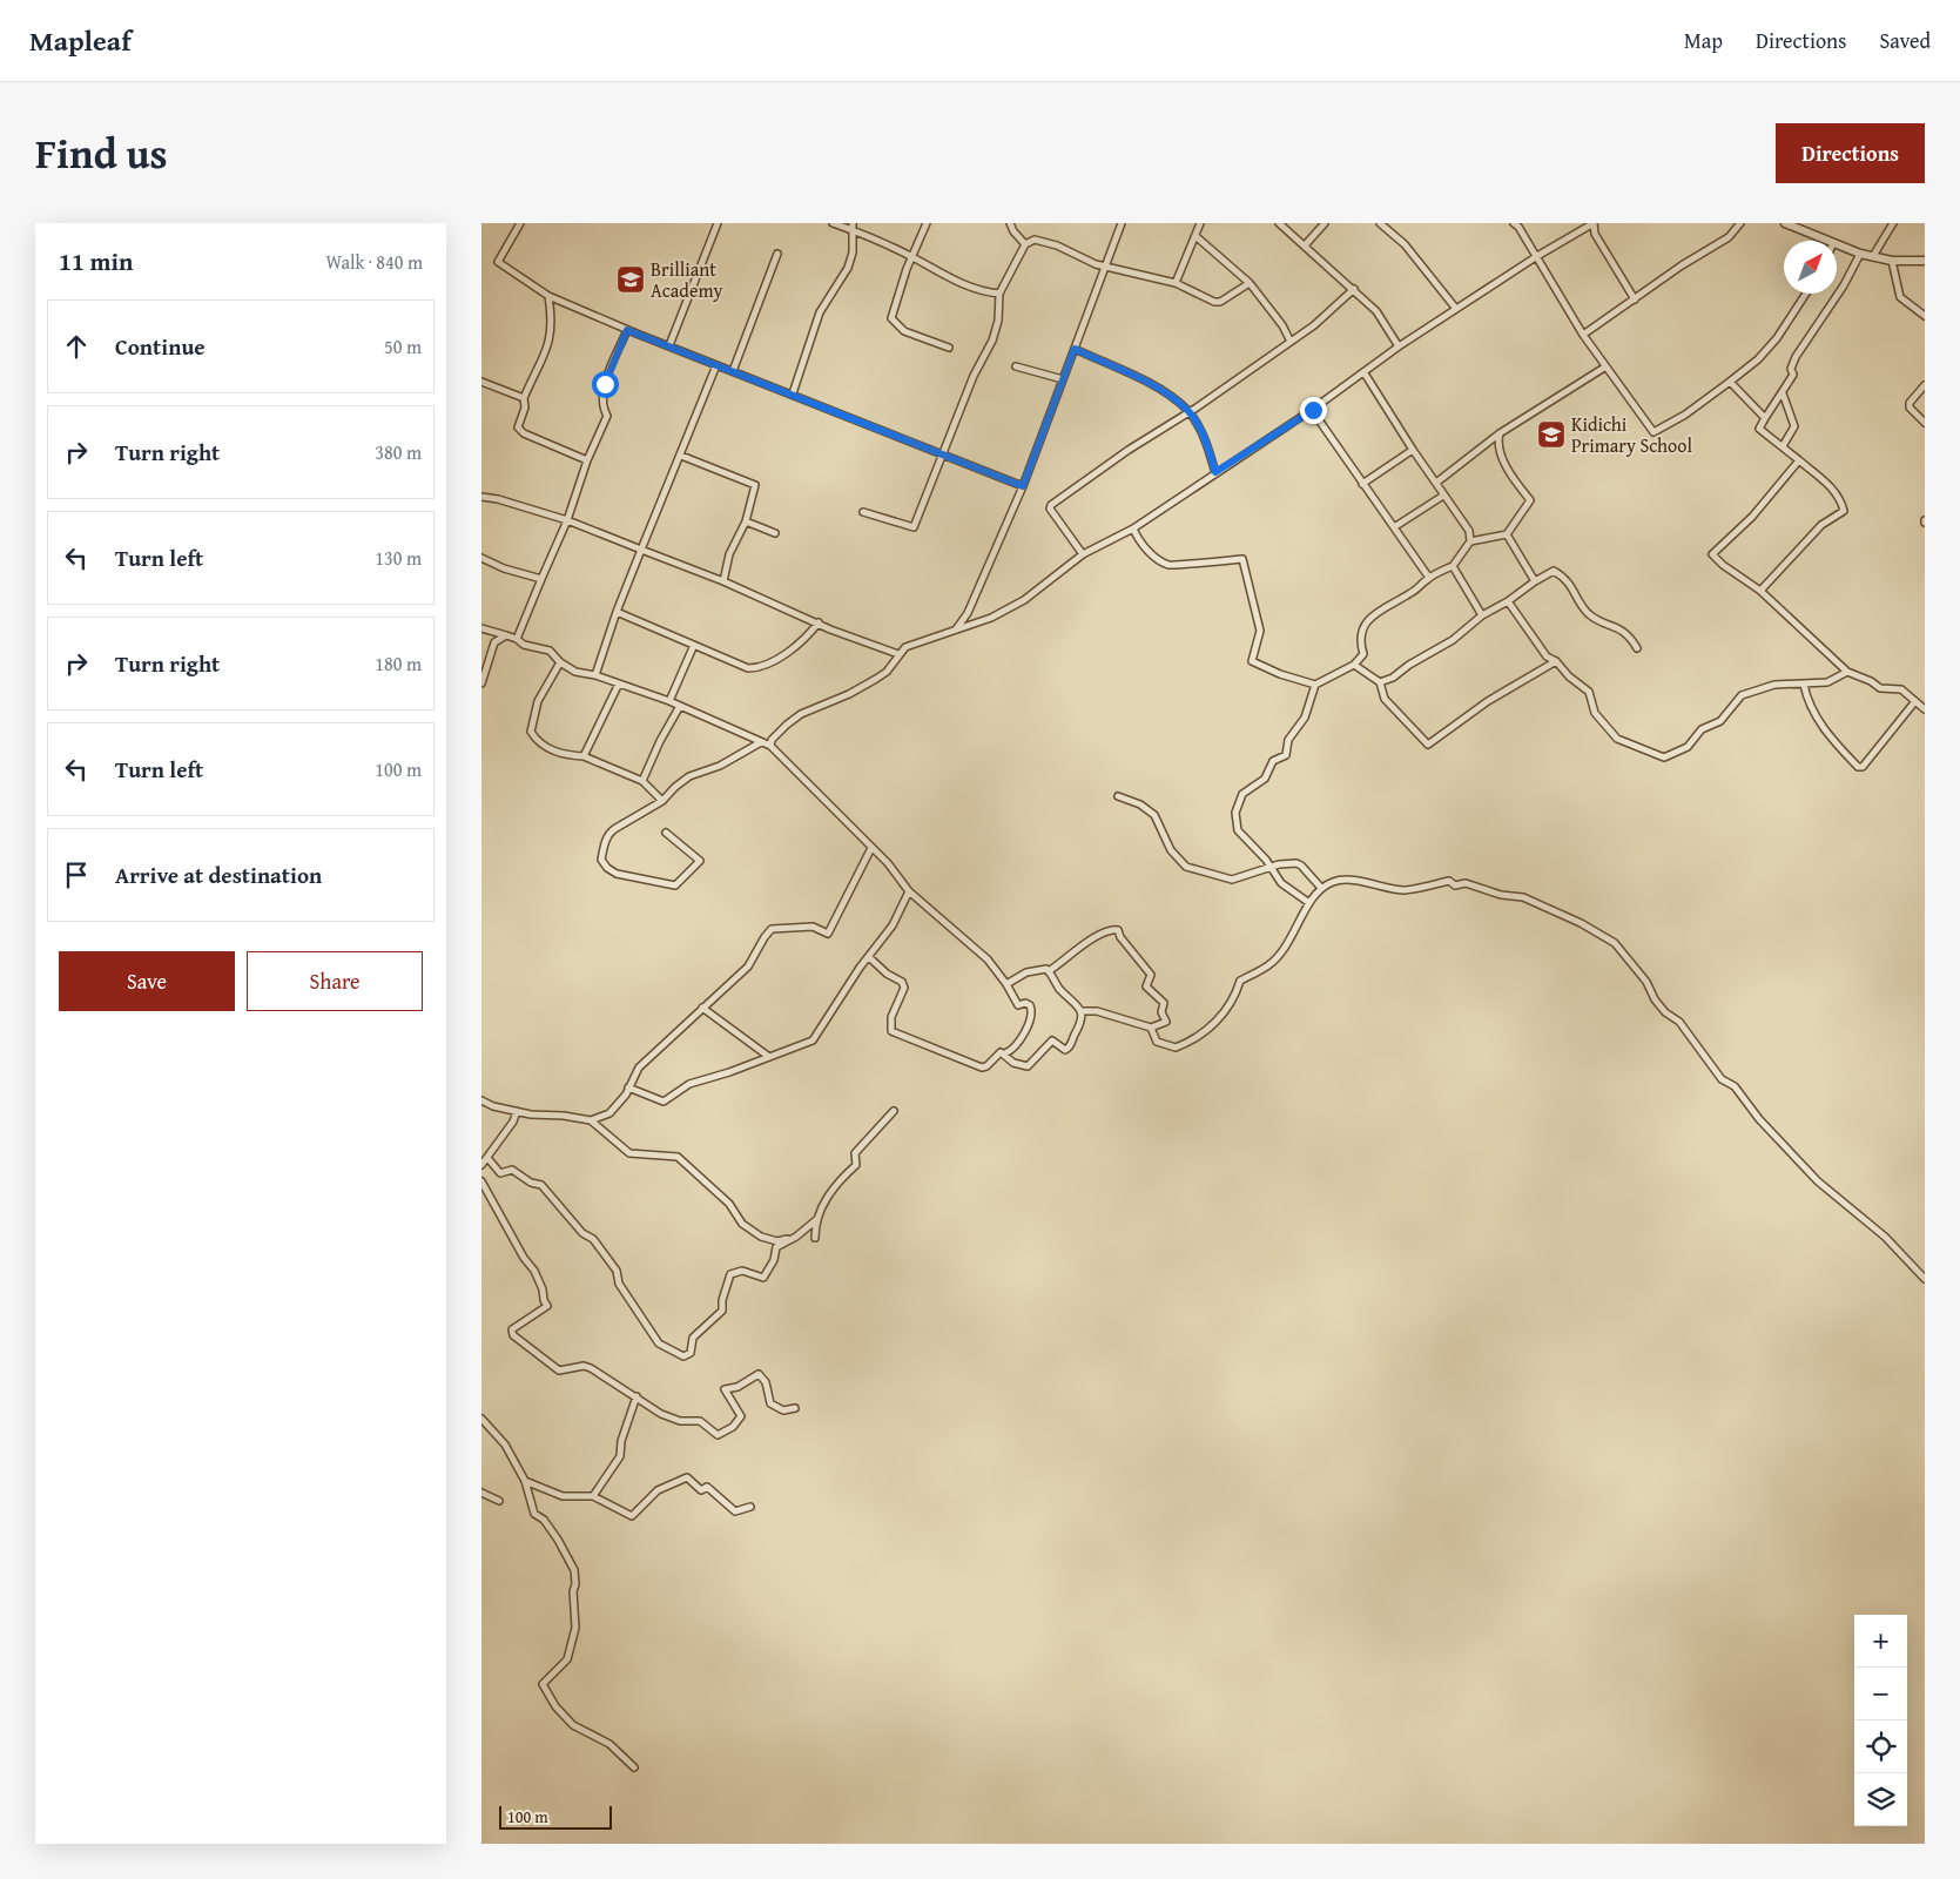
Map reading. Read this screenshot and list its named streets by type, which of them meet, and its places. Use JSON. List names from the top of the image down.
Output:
{
  "places": {
    "school or university": ["Brilliant Academy", "Kidichi Primary School"]
  },
  "scale_bar": "100 m",
  "north": "top right",
  "page": {
    "header": "Mapleaf",
    "nav": ["Map", "Directions", "Saved"],
    "title": "Find us",
    "buttons": [
      "Directions",
      ["Save", "Share"]
    ],
    "heading": ["11 min", "Walk · 840 m"],
    "list": [
      ["Continue", "50 m"],
      ["Turn right", "380 m"],
      ["Turn left", "130 m"],
      ["Turn right", "180 m"],
      ["Turn left", "100 m"],
      "Arrive at destination"
    ],
    "map_buttons": ["+", "−"],
    "scale": "100 m"
  }
}
